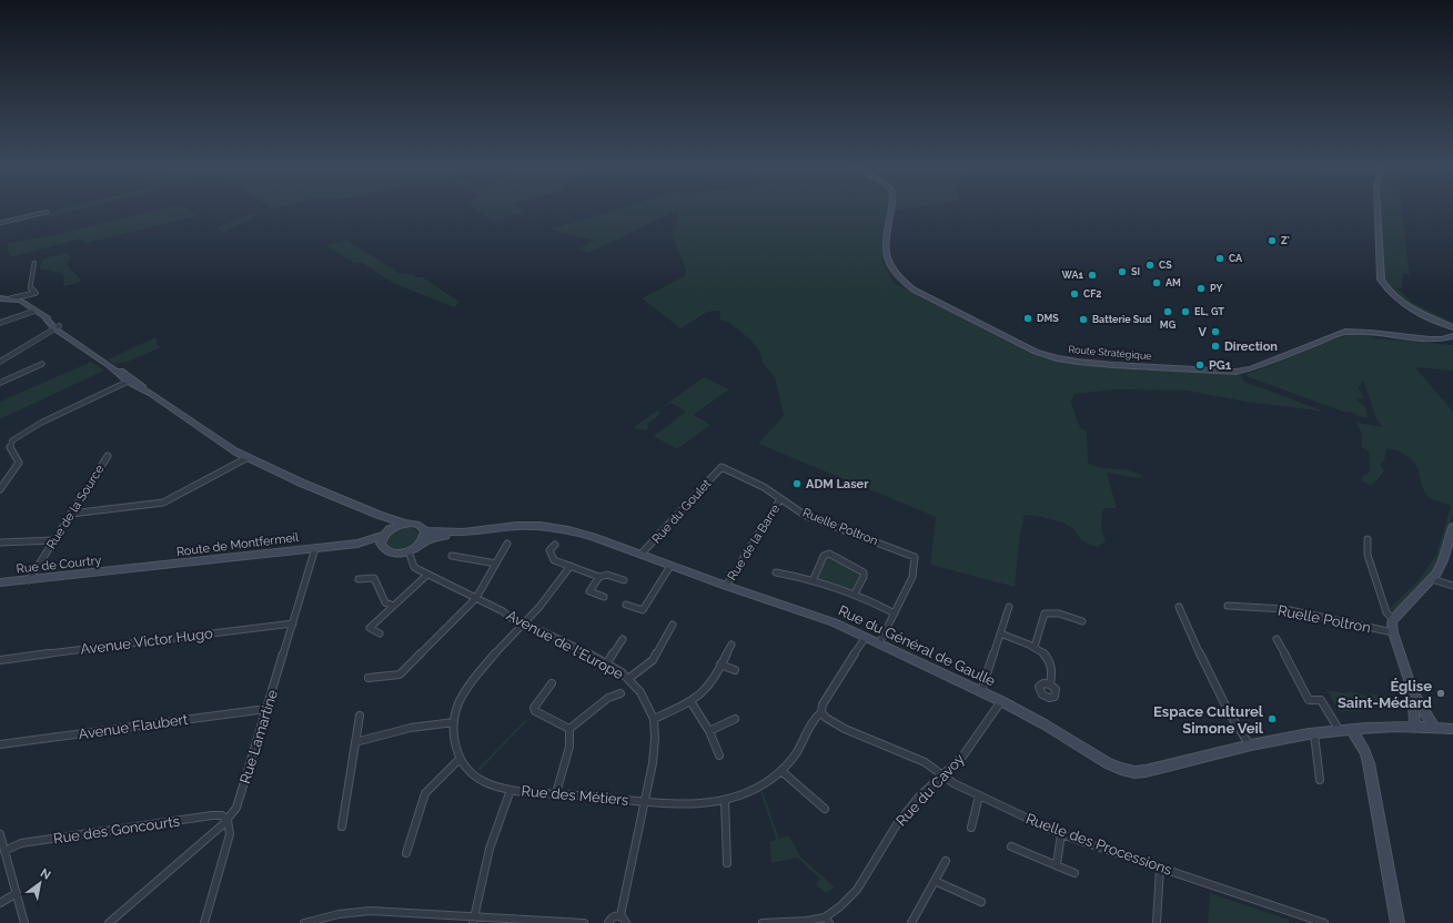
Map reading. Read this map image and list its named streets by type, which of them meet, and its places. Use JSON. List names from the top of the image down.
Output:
{
  "streets": {
    "street": [
      "Route Stratégique",
      "Rue de la Source",
      "Rue du Goulet",
      "Ruelle Poltron",
      "Rue de la Barre",
      "Route de Montfermeil",
      "Rue de Courtry",
      "Avenue Victor Hugo",
      "Avenue de l'Europe",
      "Rue du Général de Gaulle",
      "Avenue Flaubert",
      "Rue Lamartine",
      "Rue du Cavoy",
      "Rue des Métiers",
      "Rue des Goncourts",
      "Ruelle des Processions"
    ]
  },
  "crossings": [
    ["Rue de la Source", "Rue de Courtry"],
    ["Rue du Goulet", "Ruelle Poltron"],
    ["Rue du Goulet", "Rue du Général de Gaulle"],
    ["Ruelle Poltron", "Rue de la Barre"],
    ["Rue de la Barre", "Rue du Général de Gaulle"],
    ["Route de Montfermeil", "Rue de Courtry"],
    ["Route de Montfermeil", "Avenue de l'Europe"],
    ["Route de Montfermeil", "Rue du Général de Gaulle"],
    ["Route de Montfermeil", "Rue Lamartine"],
    ["Avenue Victor Hugo", "Rue Lamartine"],
    ["Avenue de l'Europe", "Rue du Général de Gaulle"],
    ["Avenue de l'Europe", "Rue des Métiers"],
    ["Rue du Général de Gaulle", "Rue du Cavoy"],
    ["Avenue Flaubert", "Rue Lamartine"],
    ["Rue Lamartine", "Rue des Goncourts"],
    ["Rue du Cavoy", "Ruelle des Processions"],
    ["Rue des Métiers", "Ruelle des Processions"]
  ],
  "places": [
    "Z'",
    "CA",
    "CS",
    "SI",
    "WA1",
    "AM",
    "PY",
    "CF2",
    "MG",
    "EL, GT",
    "DMS",
    "Batterie Sud",
    "V",
    "Direction",
    "PG1",
    "ADM Laser",
    "Église Saint-Médard",
    "Espace Culturel Simone Veil"
  ],
  "north": "top right"
}
